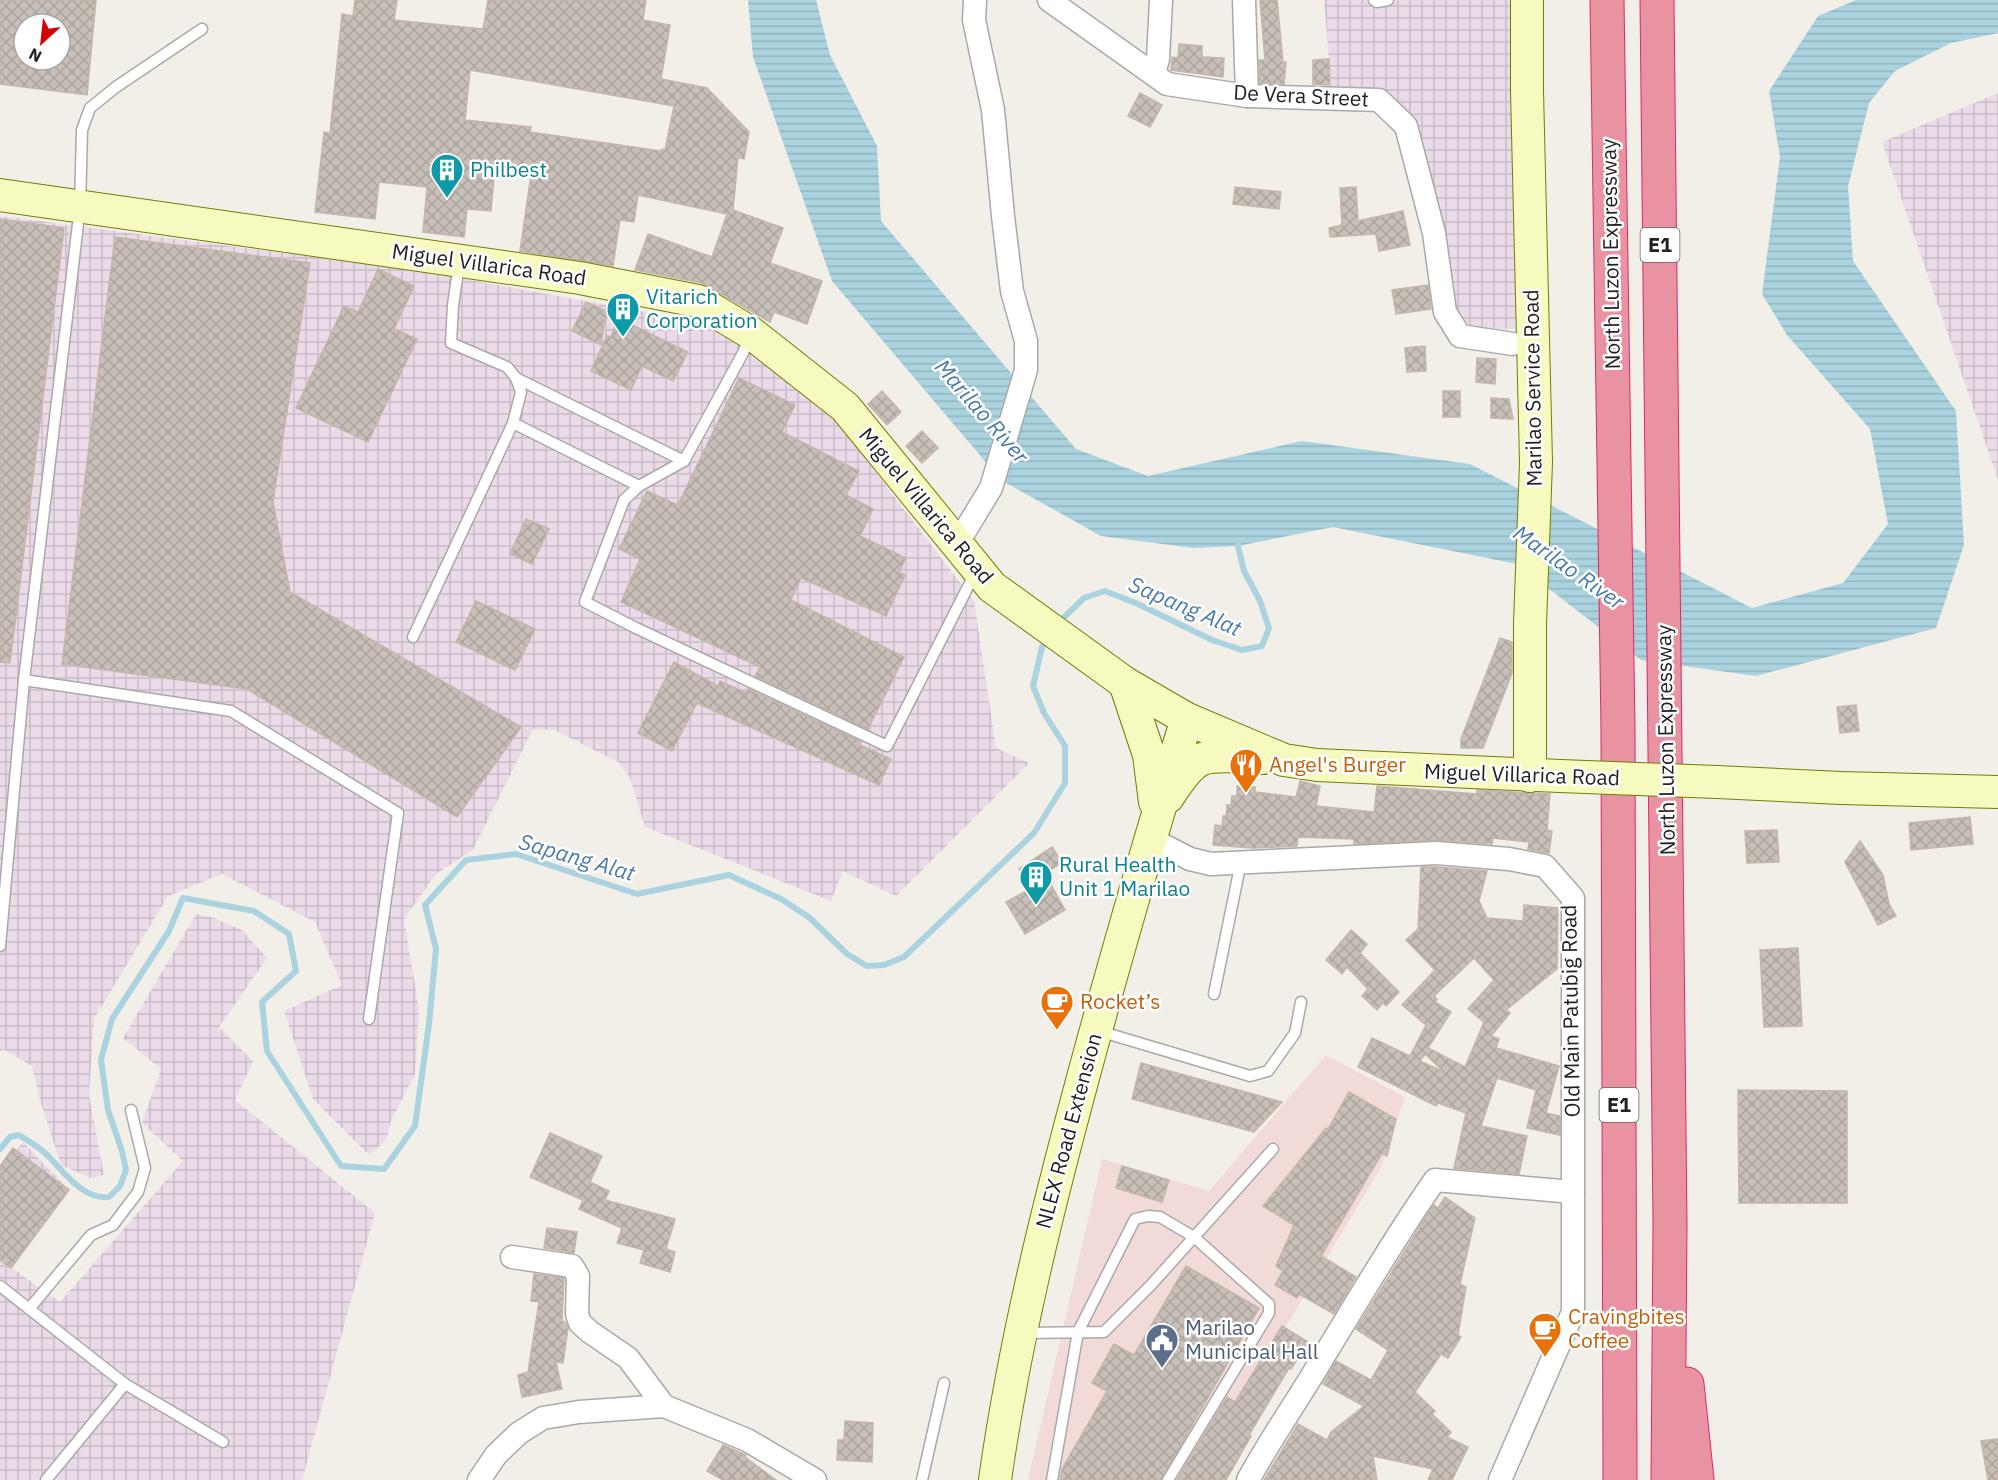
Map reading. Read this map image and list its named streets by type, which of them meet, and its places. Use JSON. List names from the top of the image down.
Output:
{
  "streets": {
    "highway": ["E1", "North Luzon Expressway"],
    "main road": ["Miguel Villarica Road", "Marilao Service Road", "NLEX Road Extension"],
    "street": ["De Vera Street", "Old Main Patubig Road"]
  },
  "crossings": [
    ["Miguel Villarica Road", "Marilao Service Road"],
    ["Miguel Villarica Road", "NLEX Road Extension"],
    ["Old Main Patubig Road", "NLEX Road Extension"]
  ],
  "water": ["Marilao River", "Sapang Alat"],
  "places": {
    "building": ["Philbest", "Vitarich Corporation", "Rural Health Unit 1 Marilao"],
    "restaurant": ["Angel's Burger"],
    "cafe": ["Rocket’s", "Cravingbites Coffee"],
    "public building": ["Marilao Municipal Hall"]
  },
  "north": "bottom left"
}
